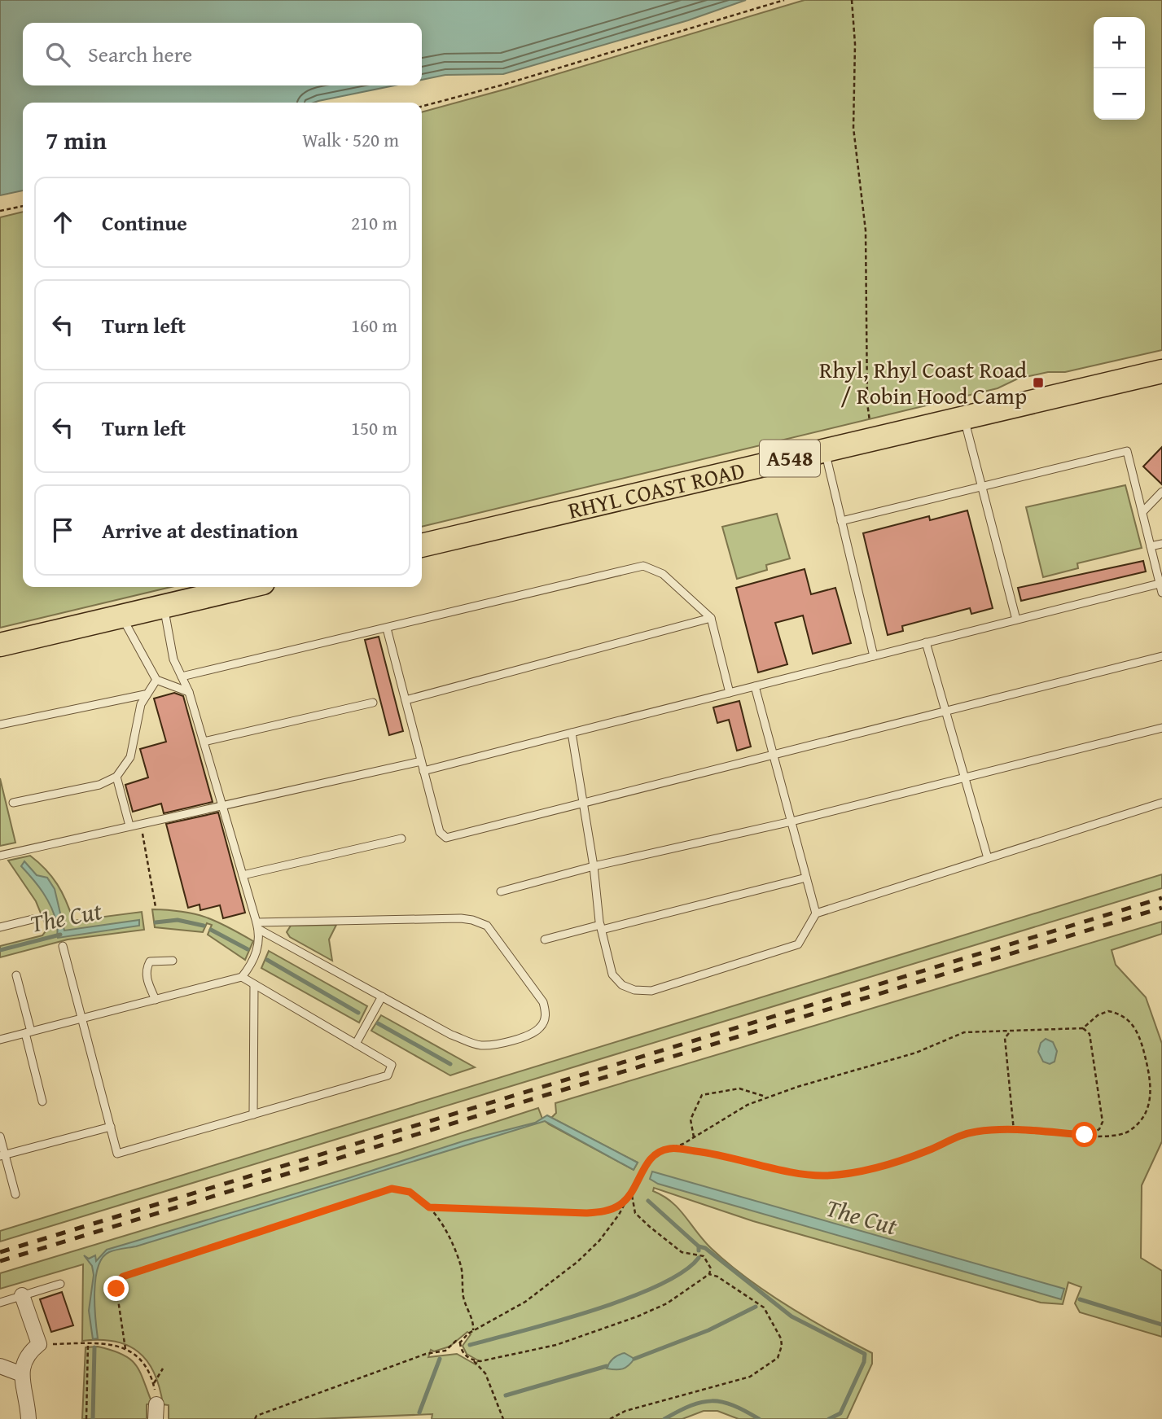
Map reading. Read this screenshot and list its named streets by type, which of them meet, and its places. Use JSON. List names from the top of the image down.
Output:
{
  "streets": {
    "main road": ["A548", "RHYL COAST ROAD"]
  },
  "water": ["The Cut"],
  "places": {
    "transit": ["Rhyl, Rhyl Coast Road / Robin Hood Camp"]
  },
  "page": {
    "map_buttons": ["+", "−"],
    "search": "Search here",
    "heading": ["7 min", "Walk · 520 m"],
    "list": [
      ["Continue", "210 m"],
      ["Turn left", "160 m"],
      ["Turn left", "150 m"],
      "Arrive at destination"
    ]
  }
}
